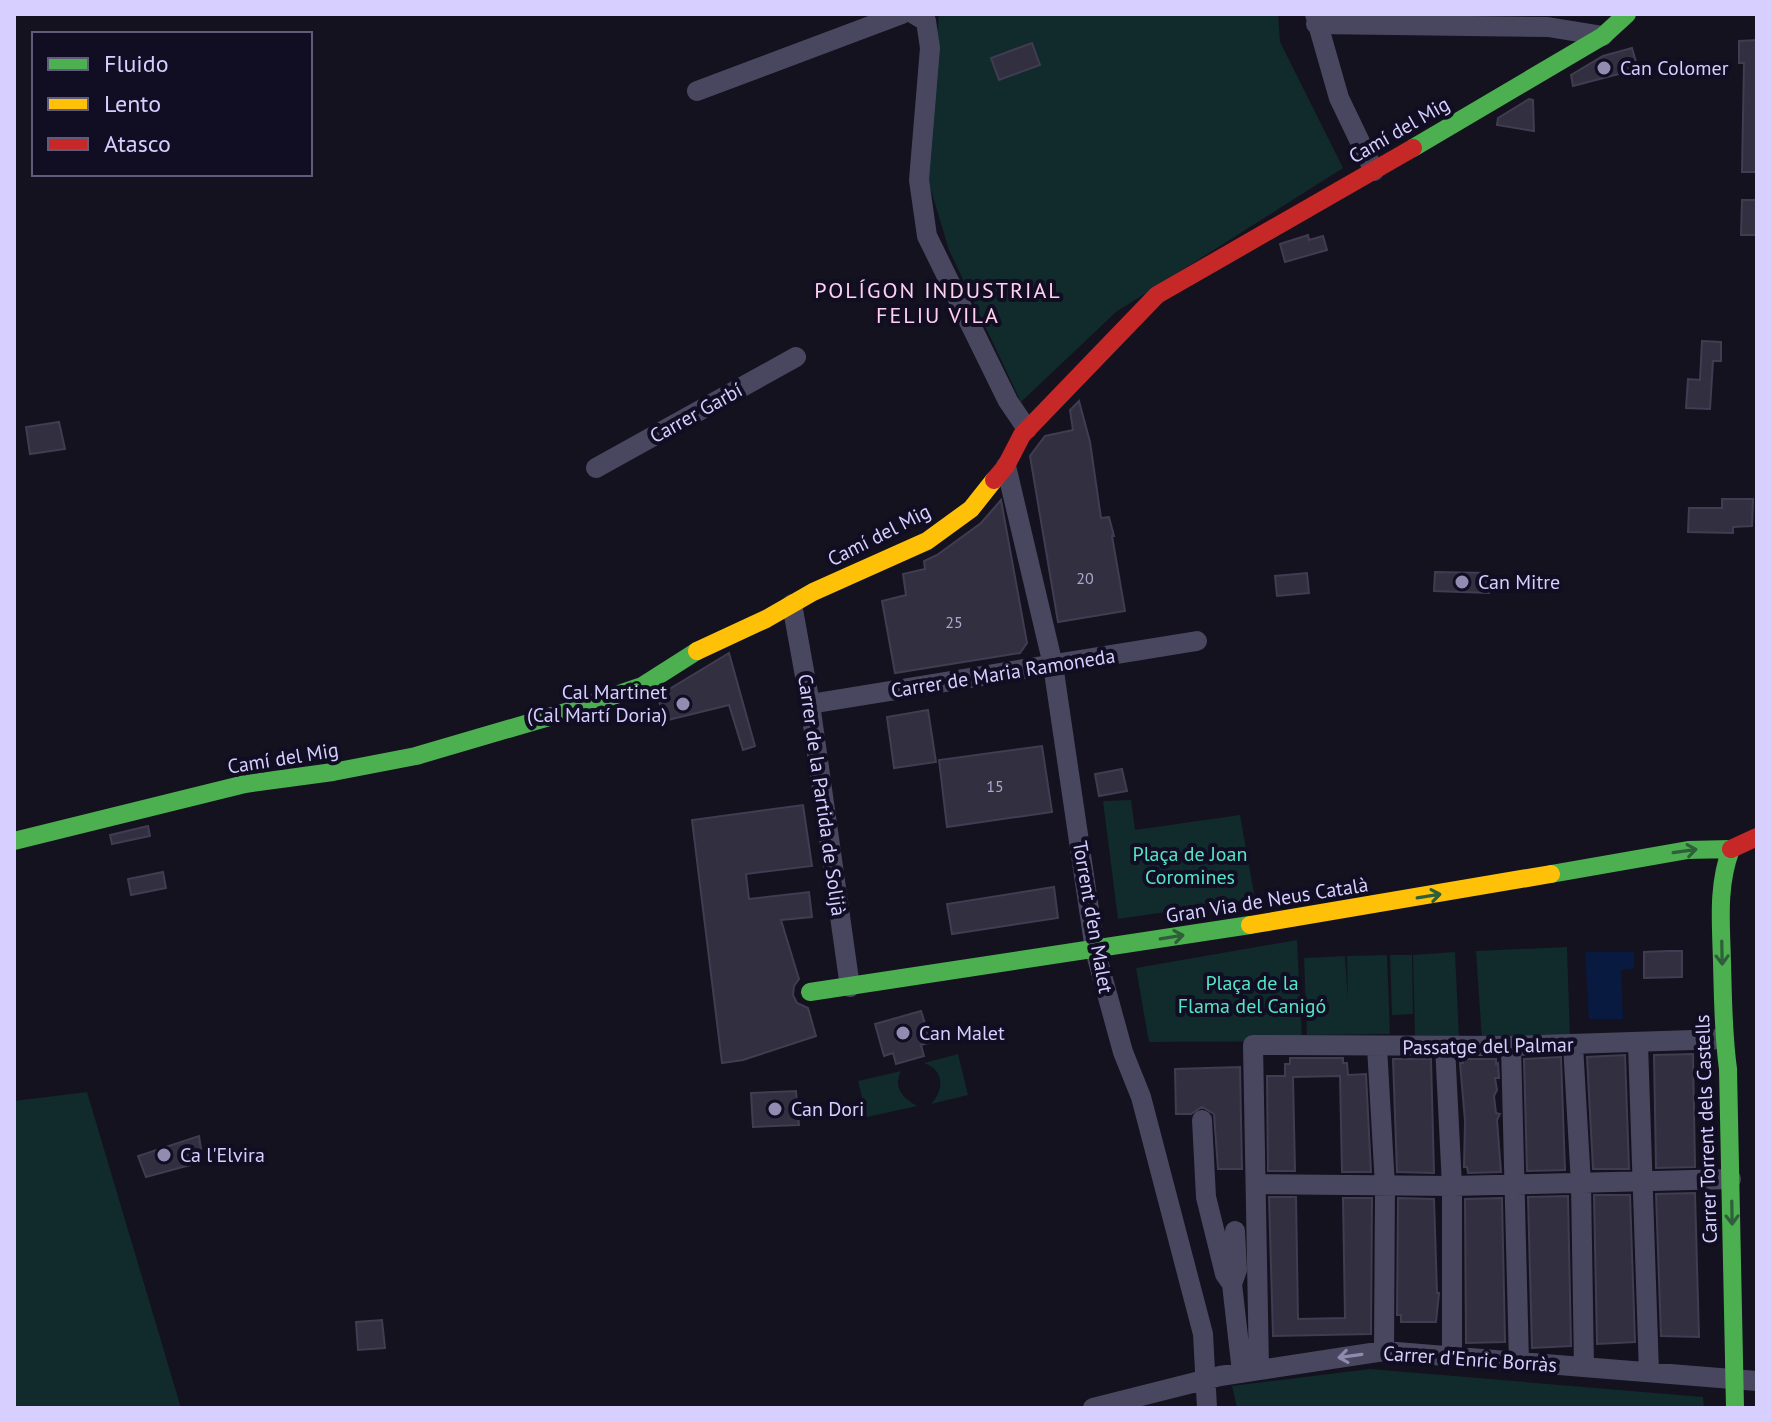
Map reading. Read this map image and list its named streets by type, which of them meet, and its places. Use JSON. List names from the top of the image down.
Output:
{
  "streets": {
    "street": [
      "Camí del Mig",
      "Carrer Garbí",
      "Carrer de Maria Ramoneda",
      "Carrer de la Partida de Solijà",
      "Gran Via de Neus Català",
      "Torrent d'en Malet",
      "Passatge del Palmar",
      "Carrer Torrent dels Castells",
      "Carrer d'Enric Borràs"
    ]
  },
  "crossings": [
    ["Camí del Mig", "Carrer de la Partida de Solijà"],
    ["Camí del Mig", "Torrent d'en Malet"],
    ["Carrer de Maria Ramoneda", "Carrer de la Partida de Solijà"],
    ["Carrer de Maria Ramoneda", "Torrent d'en Malet"],
    ["Carrer de la Partida de Solijà", "Gran Via de Neus Català"],
    ["Gran Via de Neus Català", "Torrent d'en Malet"],
    ["Gran Via de Neus Català", "Carrer Torrent dels Castells"],
    ["Torrent d'en Malet", "Carrer d'Enric Borràs"],
    ["Passatge del Palmar", "Carrer Torrent dels Castells"],
    ["Carrer Torrent dels Castells", "Carrer d'Enric Borràs"]
  ],
  "one_way": ["Gran Via de Neus Català"],
  "districts": ["POLÍGON INDUSTRIAL FELIU VILA"],
  "parks": ["Plaça de Joan Coromines", "Plaça de la Flama del Canigó"],
  "places": [
    "Can Colomer",
    "Can Mitre",
    "Cal Martinet (Cal Martí Doria)",
    "Can Malet",
    "Can Dori",
    "Ca l'Elvira"
  ],
  "house_numbers": ["20", "25", "15"],
  "legend": ["Fluido", "Lento", "Atasco"]
}
